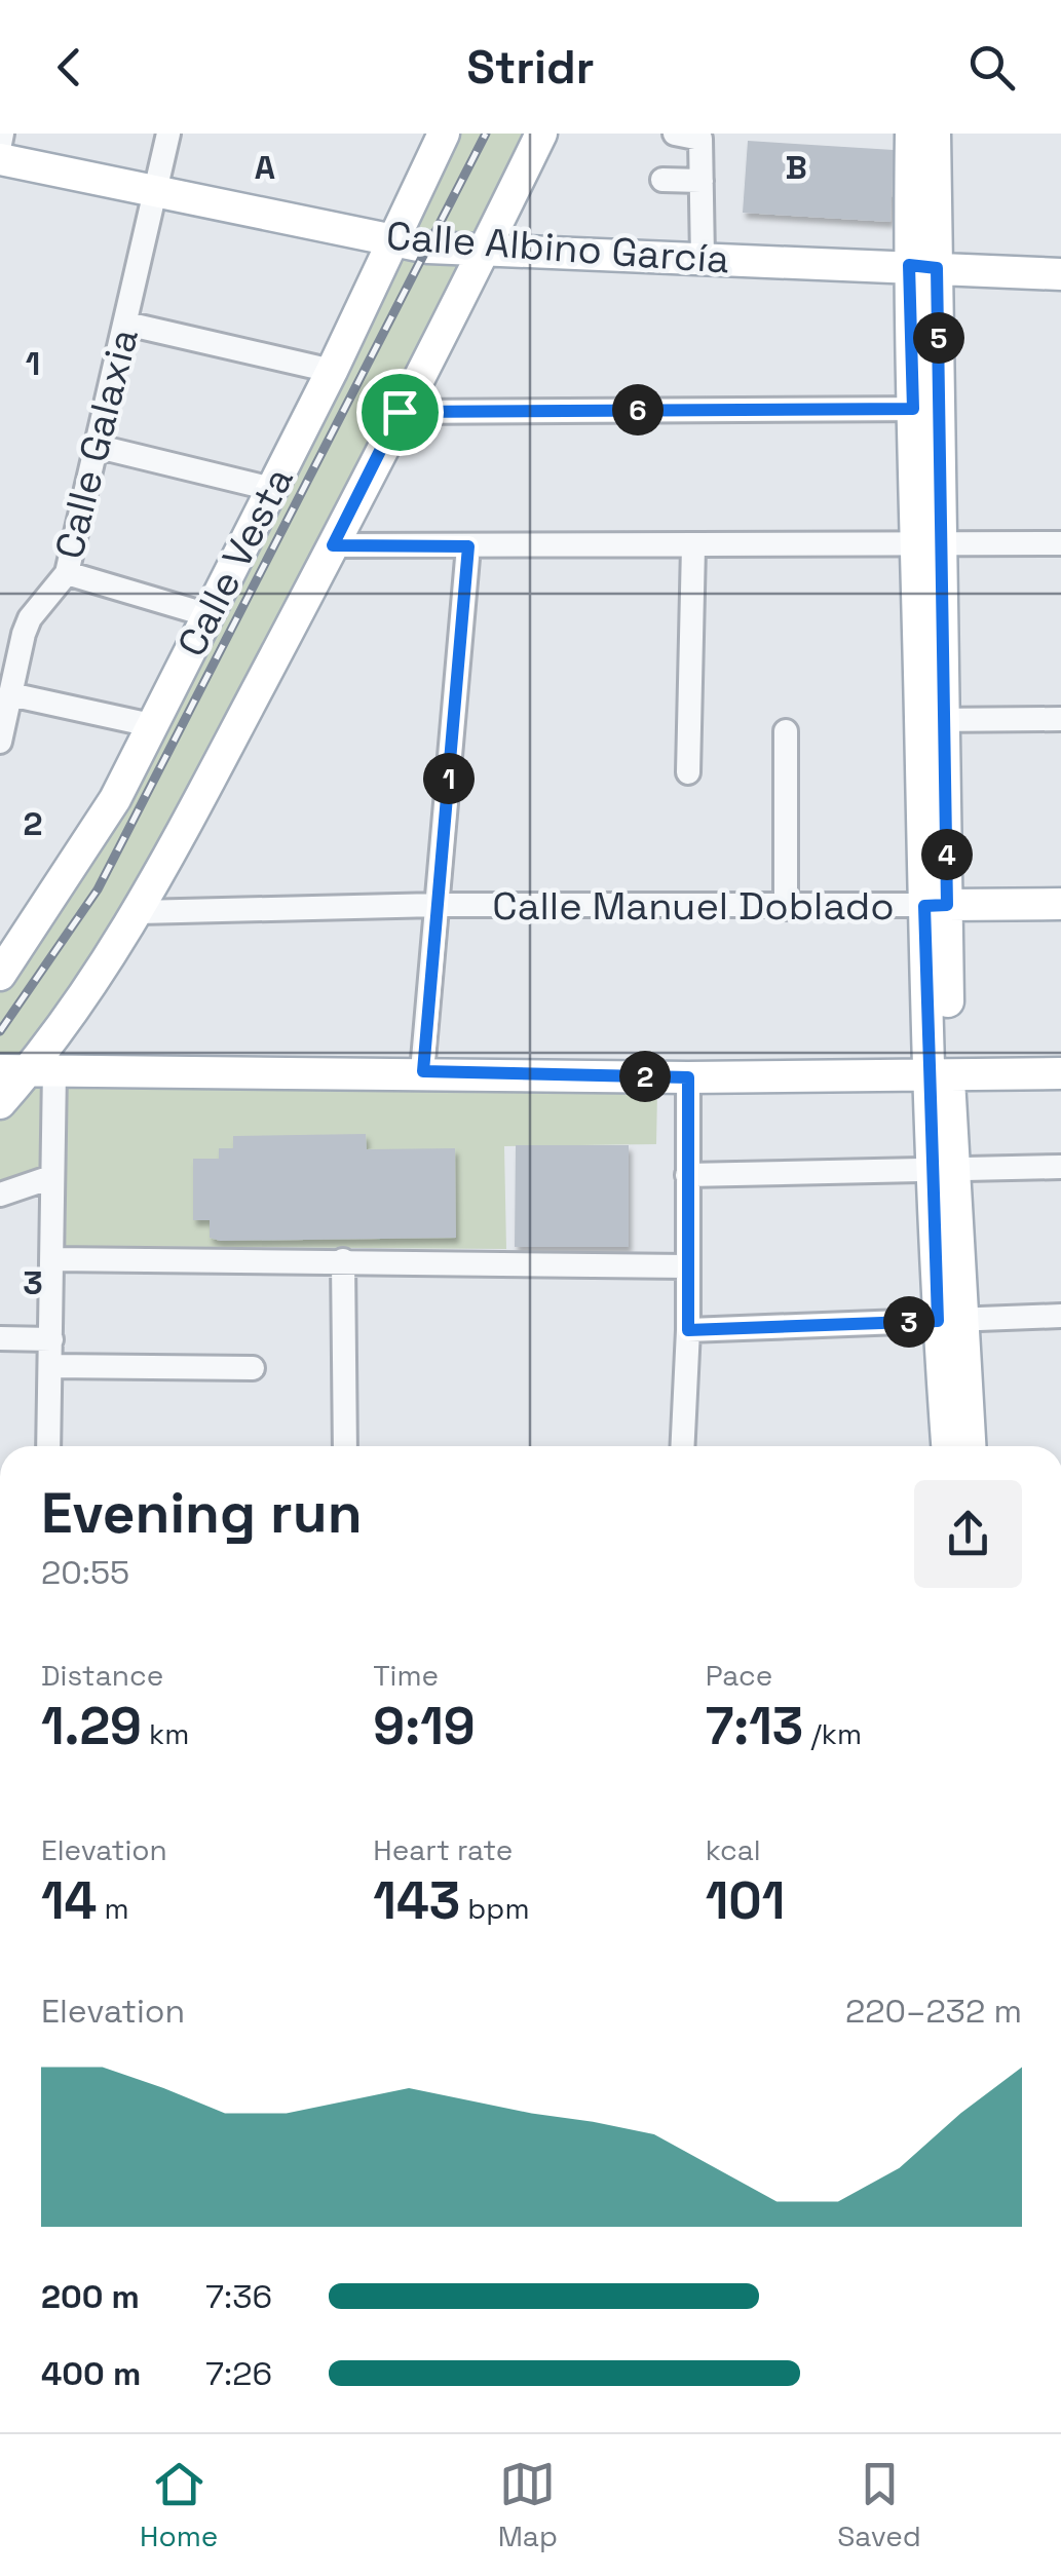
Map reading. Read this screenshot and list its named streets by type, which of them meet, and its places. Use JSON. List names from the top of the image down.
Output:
{
  "streets": {
    "main road": ["Calle Albino García", "Calle Vesta", "Calle Manuel Doblado"],
    "street": ["Calle Galaxia"]
  },
  "crossings": [
    ["Calle Albino García", "Calle Galaxia"],
    ["Calle Albino García", "Calle Vesta"]
  ],
  "page": {
    "header": "Stridr",
    "pins": [
      "5",
      "6",
      "1",
      "4",
      "2",
      "3"
    ],
    "heading": ["Evening run", "20:55"],
    "stats": [
      ["Distance", "1.29 km"],
      ["Time", "9:19"],
      ["Pace", "7:13 /km"],
      ["Elevation", "14 m"],
      ["Heart rate", "143 bpm"],
      ["kcal", "101"]
    ],
    "chart": ["Elevation", "220–232 m"],
    "list": [
      {
        "name": "200 m",
        "note": "7:36"
      },
      {
        "name": "400 m",
        "note": "7:26"
      }
    ],
    "tabs": ["Home", "Map", "Saved"]
  },
  "grid": {
    "columns": ["A", "B"],
    "rows": ["1", "2", "3"]
  }
}
